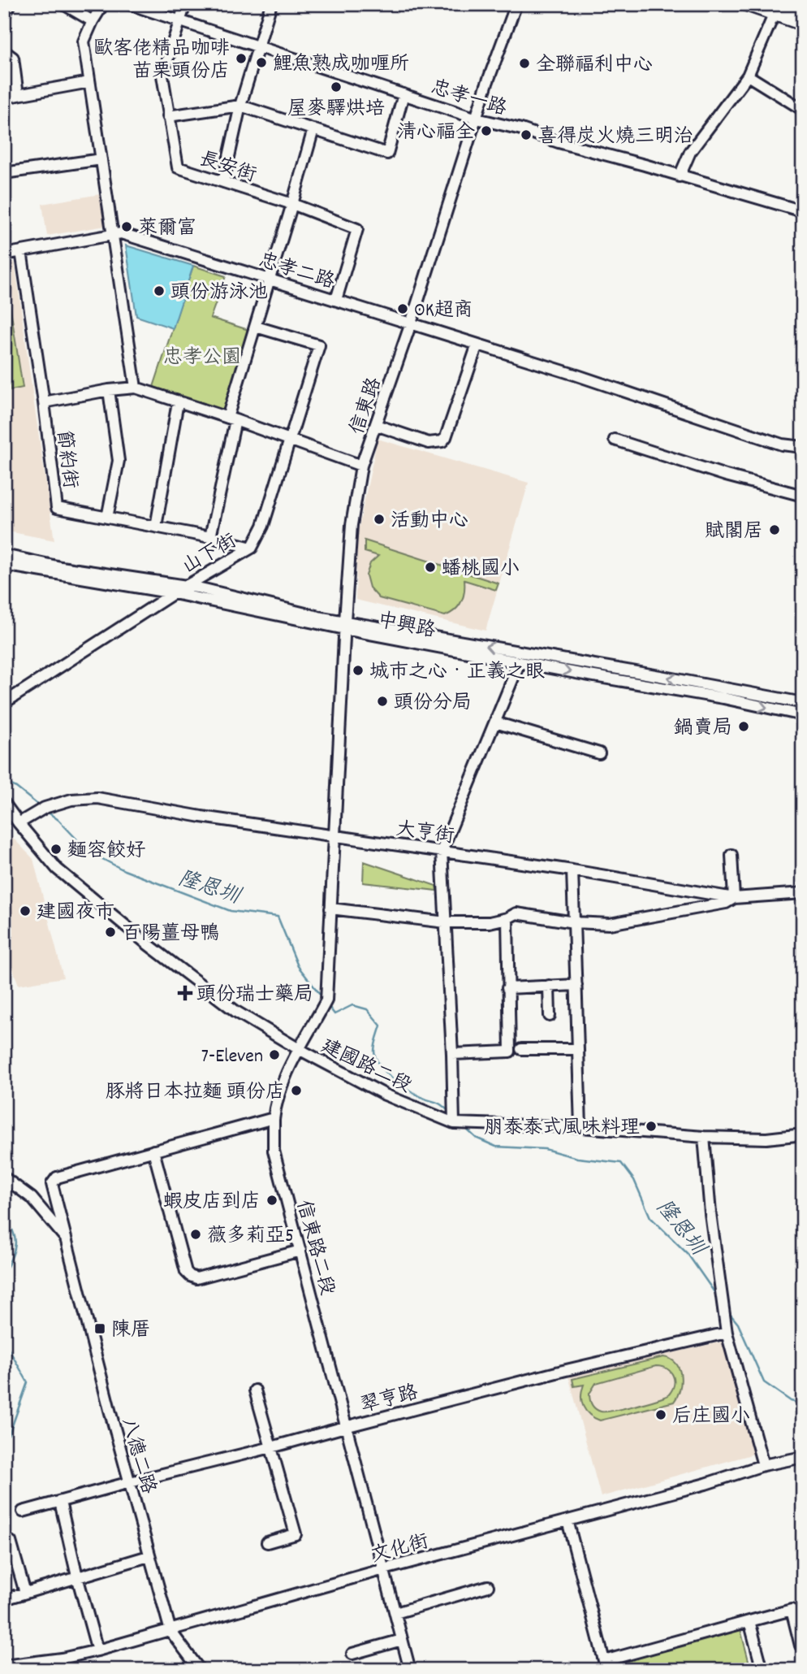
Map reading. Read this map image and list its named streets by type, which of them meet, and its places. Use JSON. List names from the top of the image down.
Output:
{
  "streets": {
    "street": [
      "忠孝一路",
      "長安街",
      "忠孝二路",
      "信東路",
      "節約街",
      "山下街",
      "中興路",
      "大亨街",
      "建國路二段",
      "信東路二段",
      "翠亨路",
      "八德二路",
      "文化街"
    ]
  },
  "crossings": [
    ["忠孝一路", "長安街"],
    ["忠孝一路", "信東路"],
    ["長安街", "忠孝二路"],
    ["忠孝二路", "信東路"],
    ["忠孝二路", "節約街"],
    ["信東路", "中興路"],
    ["信東路", "大亨街"],
    ["信東路", "信東路二段"],
    ["節約街", "山下街"],
    ["山下街", "中興路"],
    ["大亨街", "建國路二段"],
    ["大亨街", "信東路二段"],
    ["建國路二段", "信東路二段"],
    ["信東路二段", "翠亨路"],
    ["信東路二段", "文化街"],
    ["翠亨路", "八德二路"],
    ["八德二路", "文化街"]
  ],
  "water": ["隆恩圳"],
  "parks": ["忠孝公園"],
  "places": {
    "other": [
      "歐客佬精品咖啡 苗栗頭份店",
      "鯉魚熟成咖喱所",
      "全聯福利中心",
      "屋麥驛烘培",
      "清心福全",
      "喜得炭火燒三明治",
      "萊爾富",
      "頭份游泳池",
      "OK超商",
      "活動中心",
      "賦閣居",
      "蟠桃國小",
      "城市之心‧正義之眼",
      "頭份分局",
      "鍋賣局",
      "麵容餃好",
      "建國夜市",
      "百陽薑母鴨",
      "7-Eleven",
      "豚將日本拉麵 頭份店",
      "朋泰泰式風味料理",
      "蝦皮店到店",
      "薇多莉亞5",
      "后庄國小"
    ],
    "health": ["頭份瑞士藥局"],
    "transit": ["陳厝"]
  }
}
